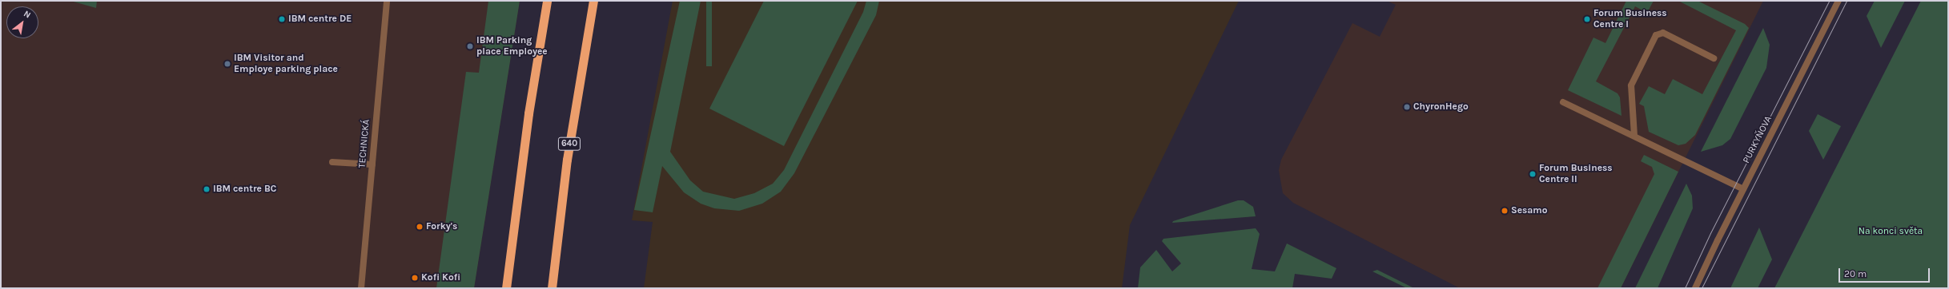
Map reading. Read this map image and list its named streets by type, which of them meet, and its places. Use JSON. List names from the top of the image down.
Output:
{
  "streets": {
    "highway": ["640"],
    "street": ["PURKYŇOVA", "TECHNICKÁ"]
  },
  "parks": ["Na konci světa"],
  "places": [
    "IBM centre DE",
    "Forum Business Centre I",
    "IBM Parking place Employee",
    "IBM Visitor and Employe parking place",
    "ChyronHego",
    "Forum Business Centre II",
    "IBM centre BC",
    "Sesamo",
    "Forky's",
    "Kofi Kofi"
  ],
  "scale_bar": "20 m",
  "north": "top right"
}
